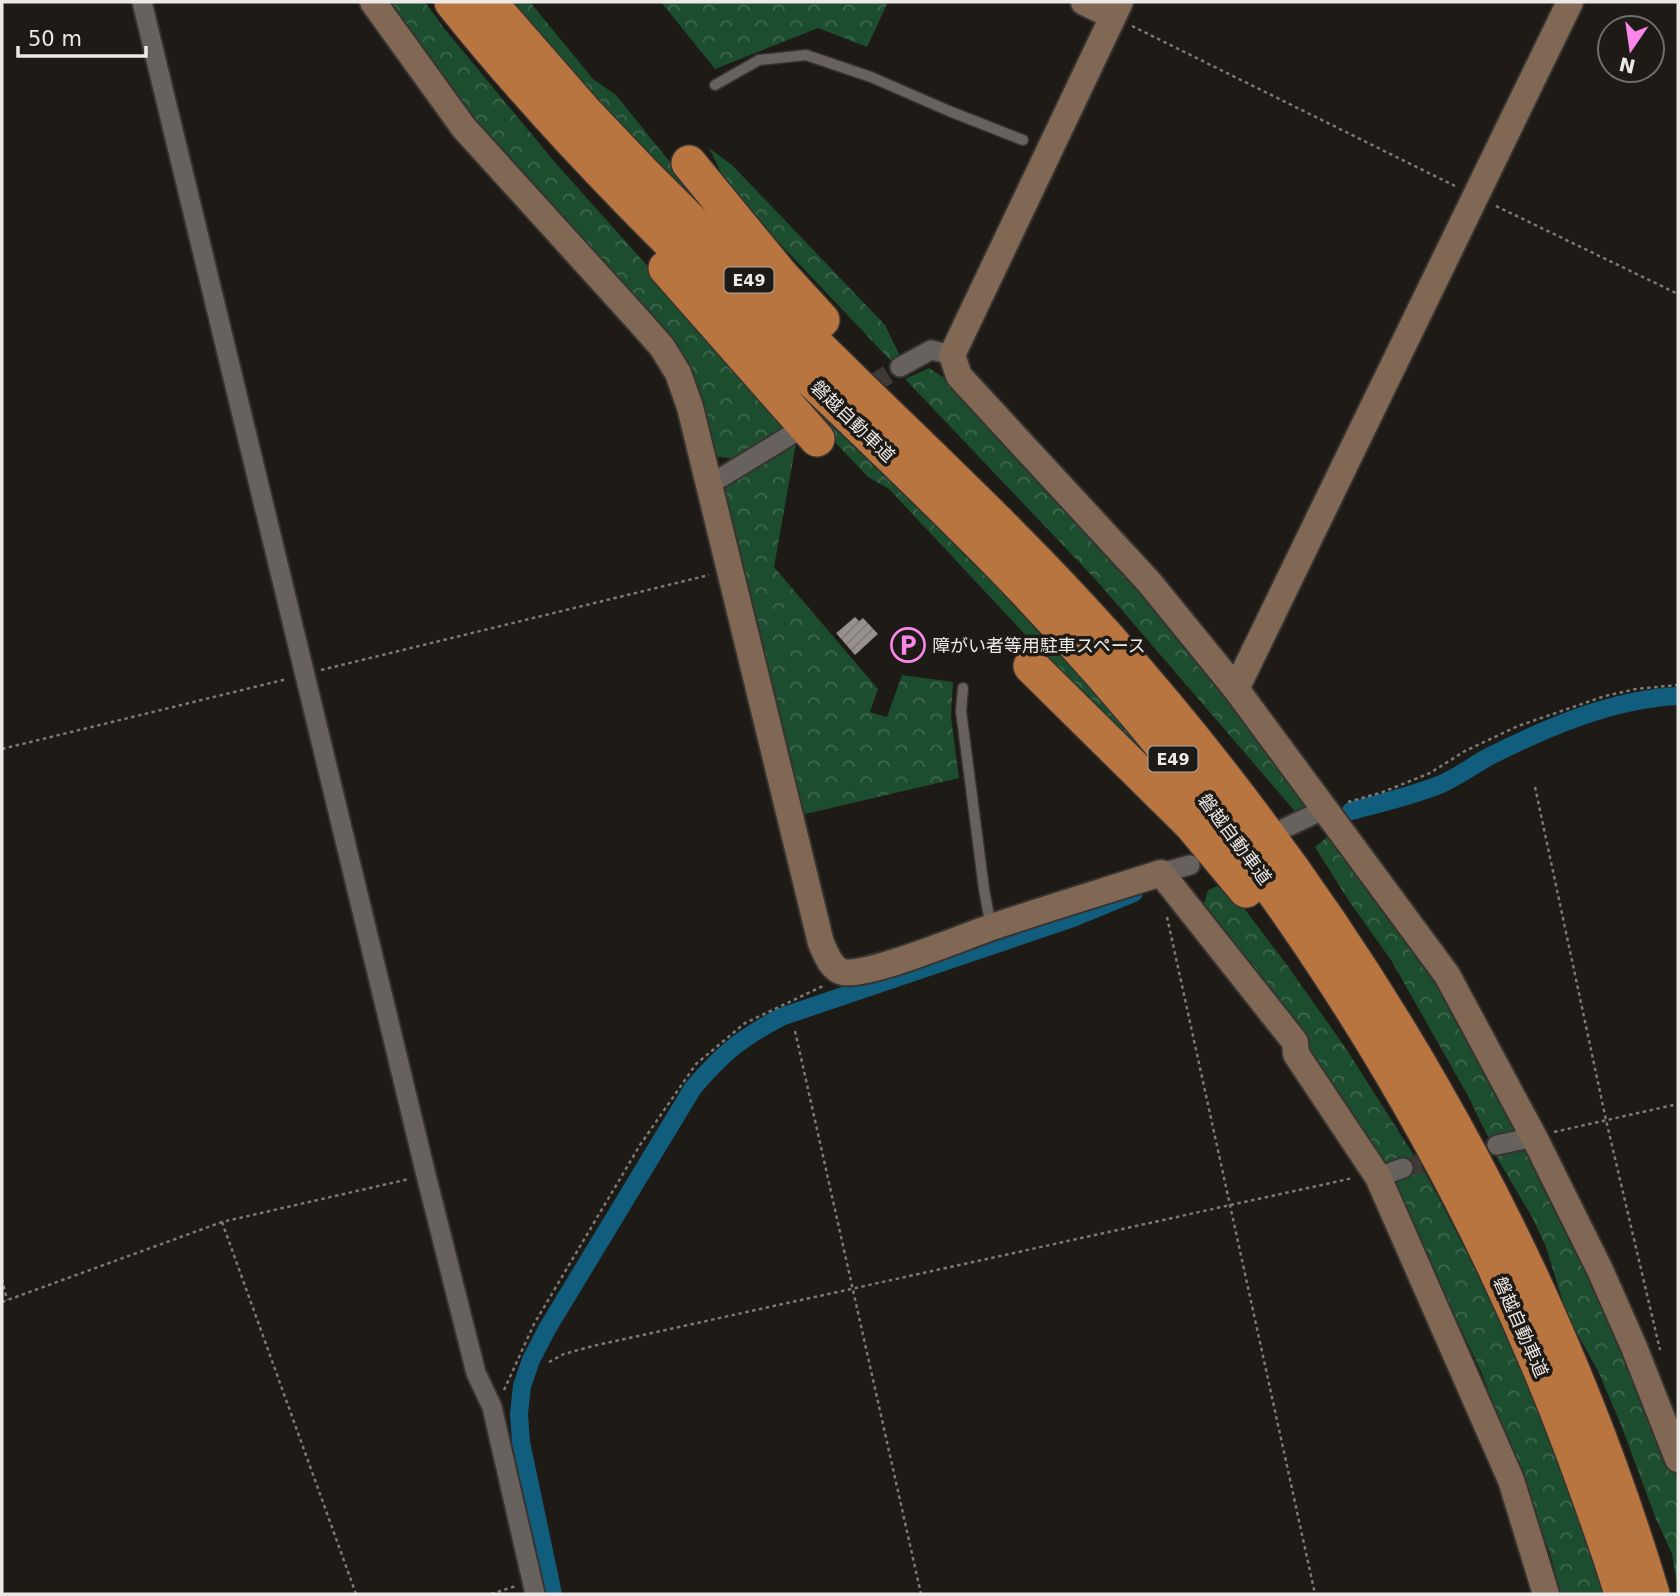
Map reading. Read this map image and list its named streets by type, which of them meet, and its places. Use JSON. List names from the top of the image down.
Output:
{
  "streets": {
    "highway": ["E49", "磐越自動車道"]
  },
  "places": {
    "parking": ["障がい者等用駐車スペース"]
  },
  "scale_bar": "50 m",
  "north": "bottom"
}
